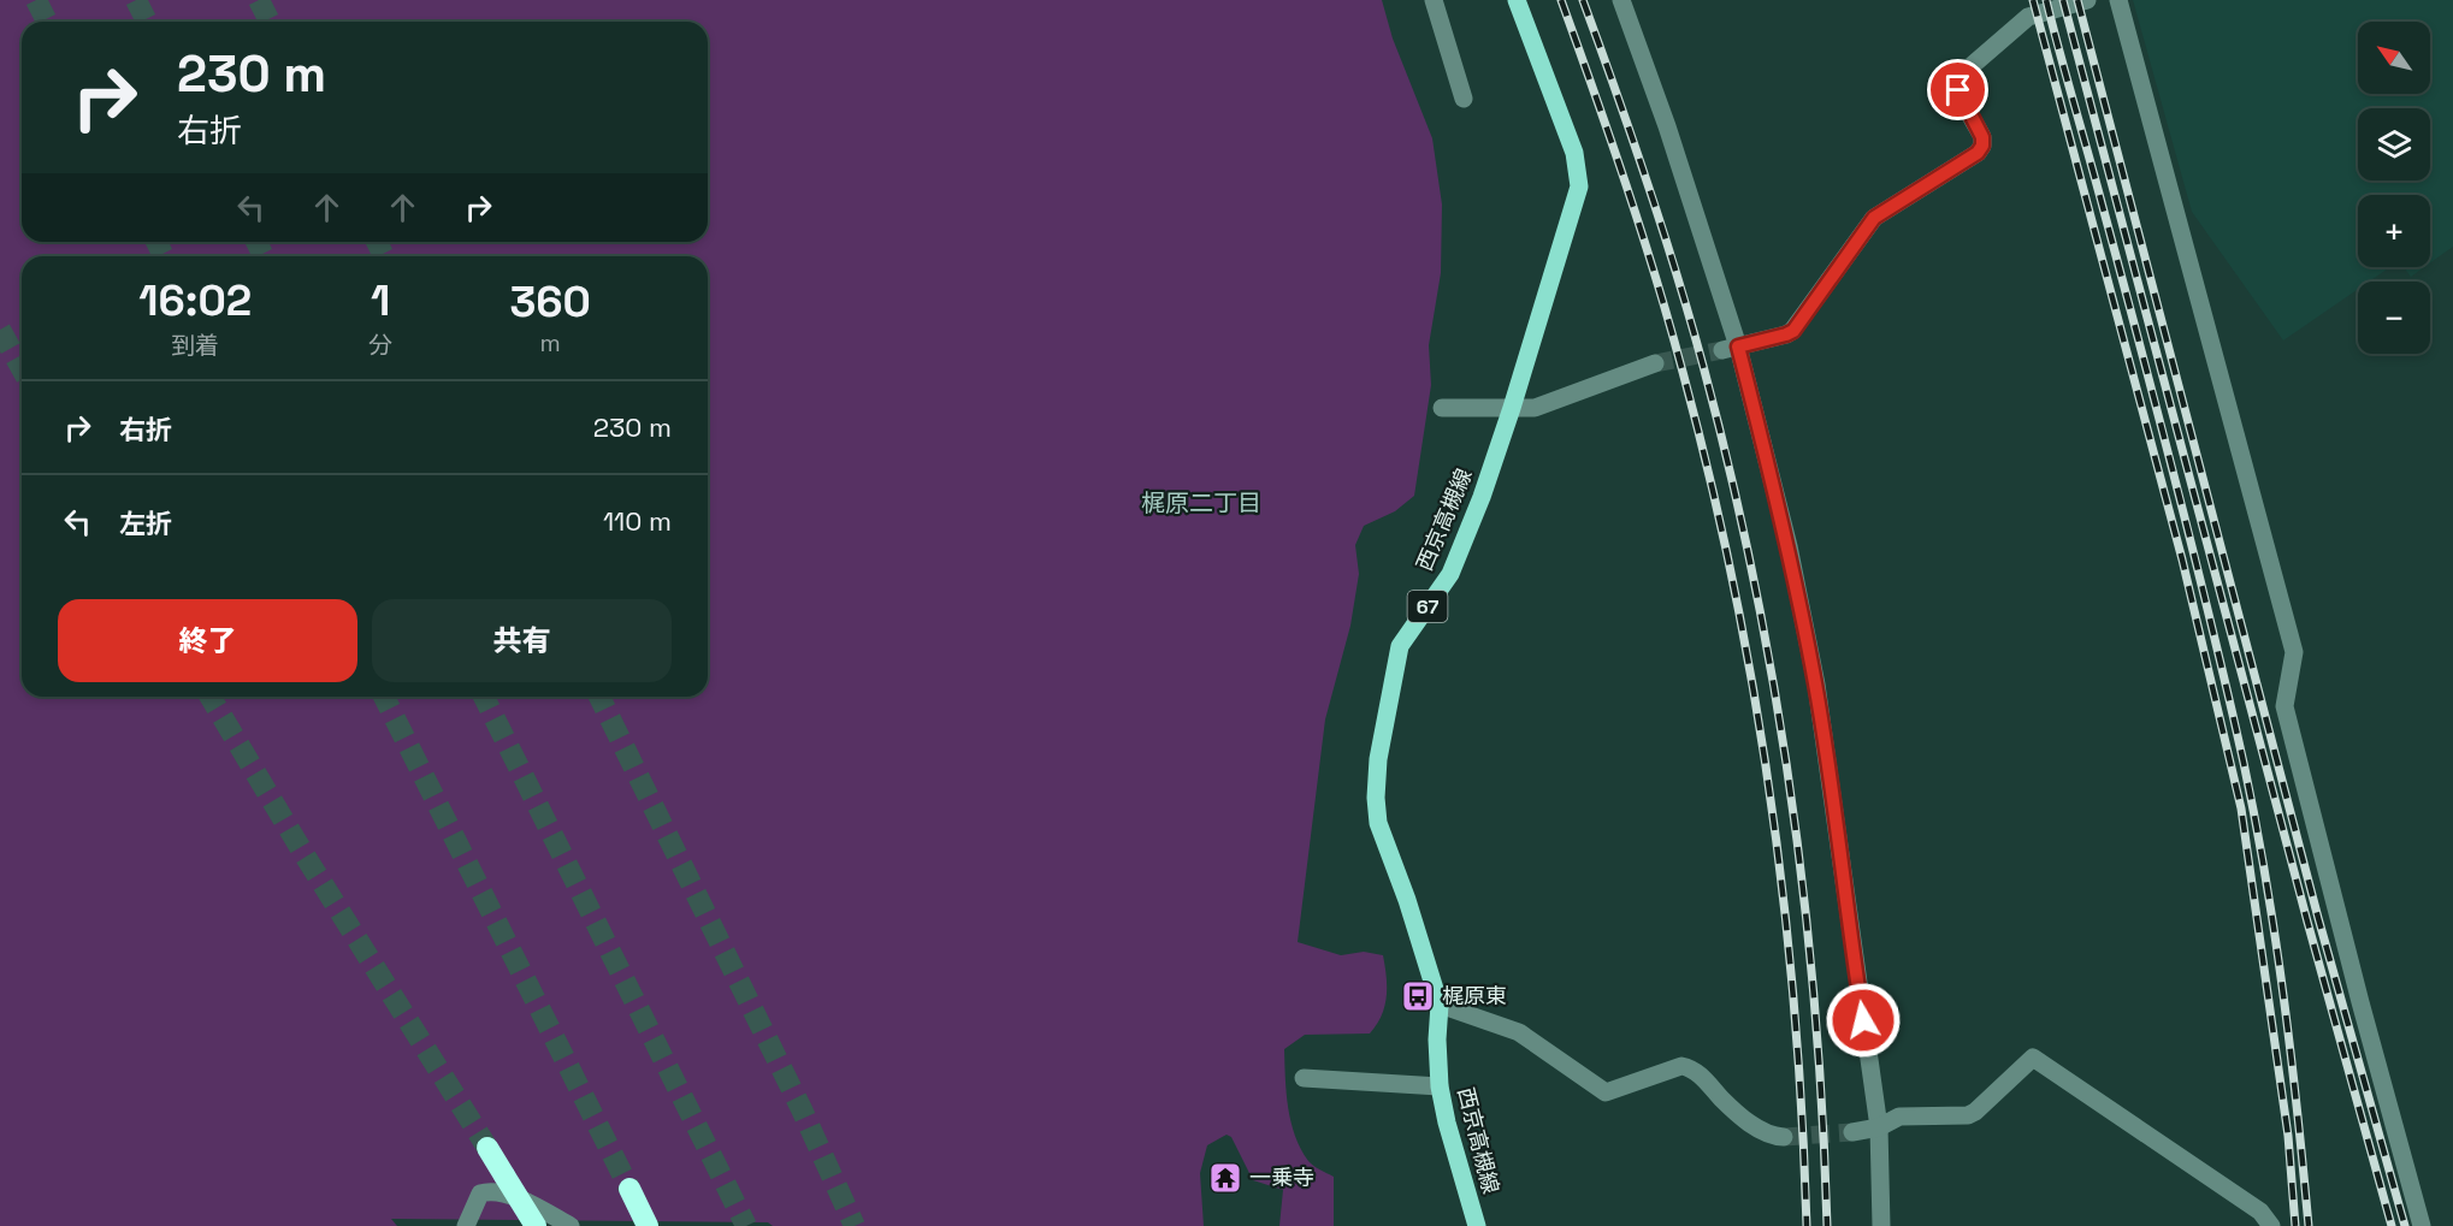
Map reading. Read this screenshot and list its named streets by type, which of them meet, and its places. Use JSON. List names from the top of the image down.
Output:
{
  "streets": {
    "main road": ["西京高槻線", "67"]
  },
  "districts": ["梶原二丁目"],
  "places": {
    "bus stop": ["梶原東"],
    "temple": ["一乗寺"]
  },
  "north": "top left",
  "page": {
    "map_buttons": ["+", "−"],
    "turn": ["230 m", "右折"],
    "eta": [
      "16:02",
      "到着",
      "1",
      "分",
      "360",
      "m"
    ],
    "list": [
      {
        "name": "右折",
        "value": "230 m"
      },
      {
        "name": "左折",
        "value": "110 m"
      }
    ],
    "buttons": ["終了", "共有"]
  }
}
